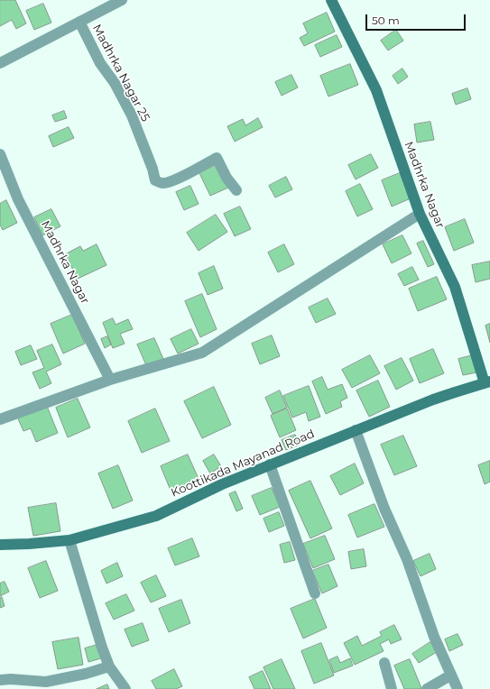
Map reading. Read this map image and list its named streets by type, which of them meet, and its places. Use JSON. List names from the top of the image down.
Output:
{
  "streets": {
    "main road": ["Madhrka Nagar", "Koottikada Mayanad Road"],
    "street": ["Madhrka Nagar 25"]
  },
  "crossings": [
    ["Madhrka Nagar", "Koottikada Mayanad Road"]
  ],
  "scale_bar": "50 m"
}
